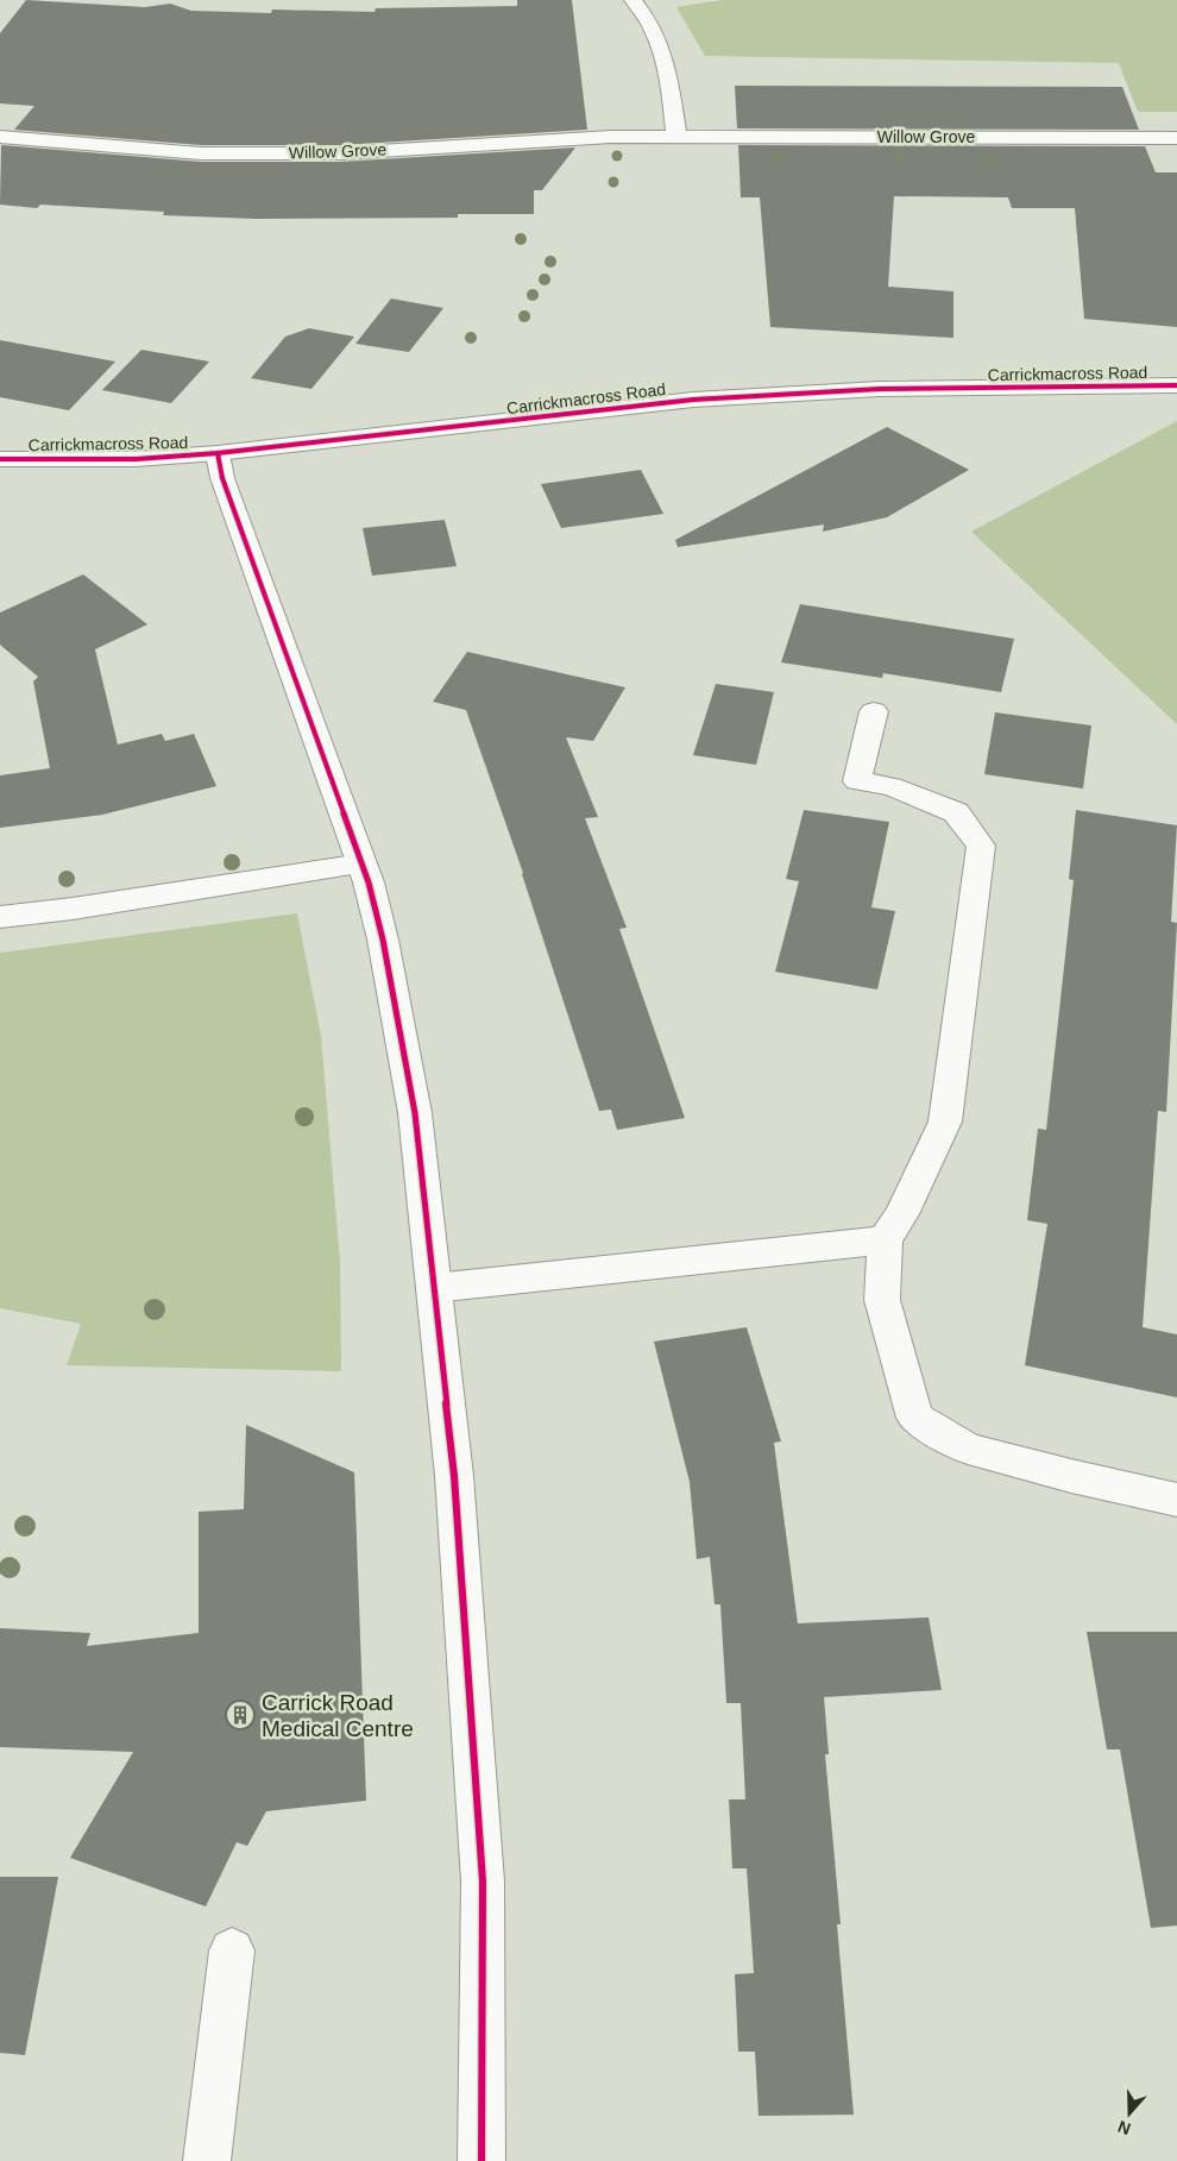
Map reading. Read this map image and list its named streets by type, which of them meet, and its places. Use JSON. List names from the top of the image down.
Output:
{
  "streets": {
    "street": ["Willow Grove", "Carrickmacross Road"]
  },
  "places": {
    "building": ["Carrick Road Medical Centre"]
  },
  "north": "bottom"
}
